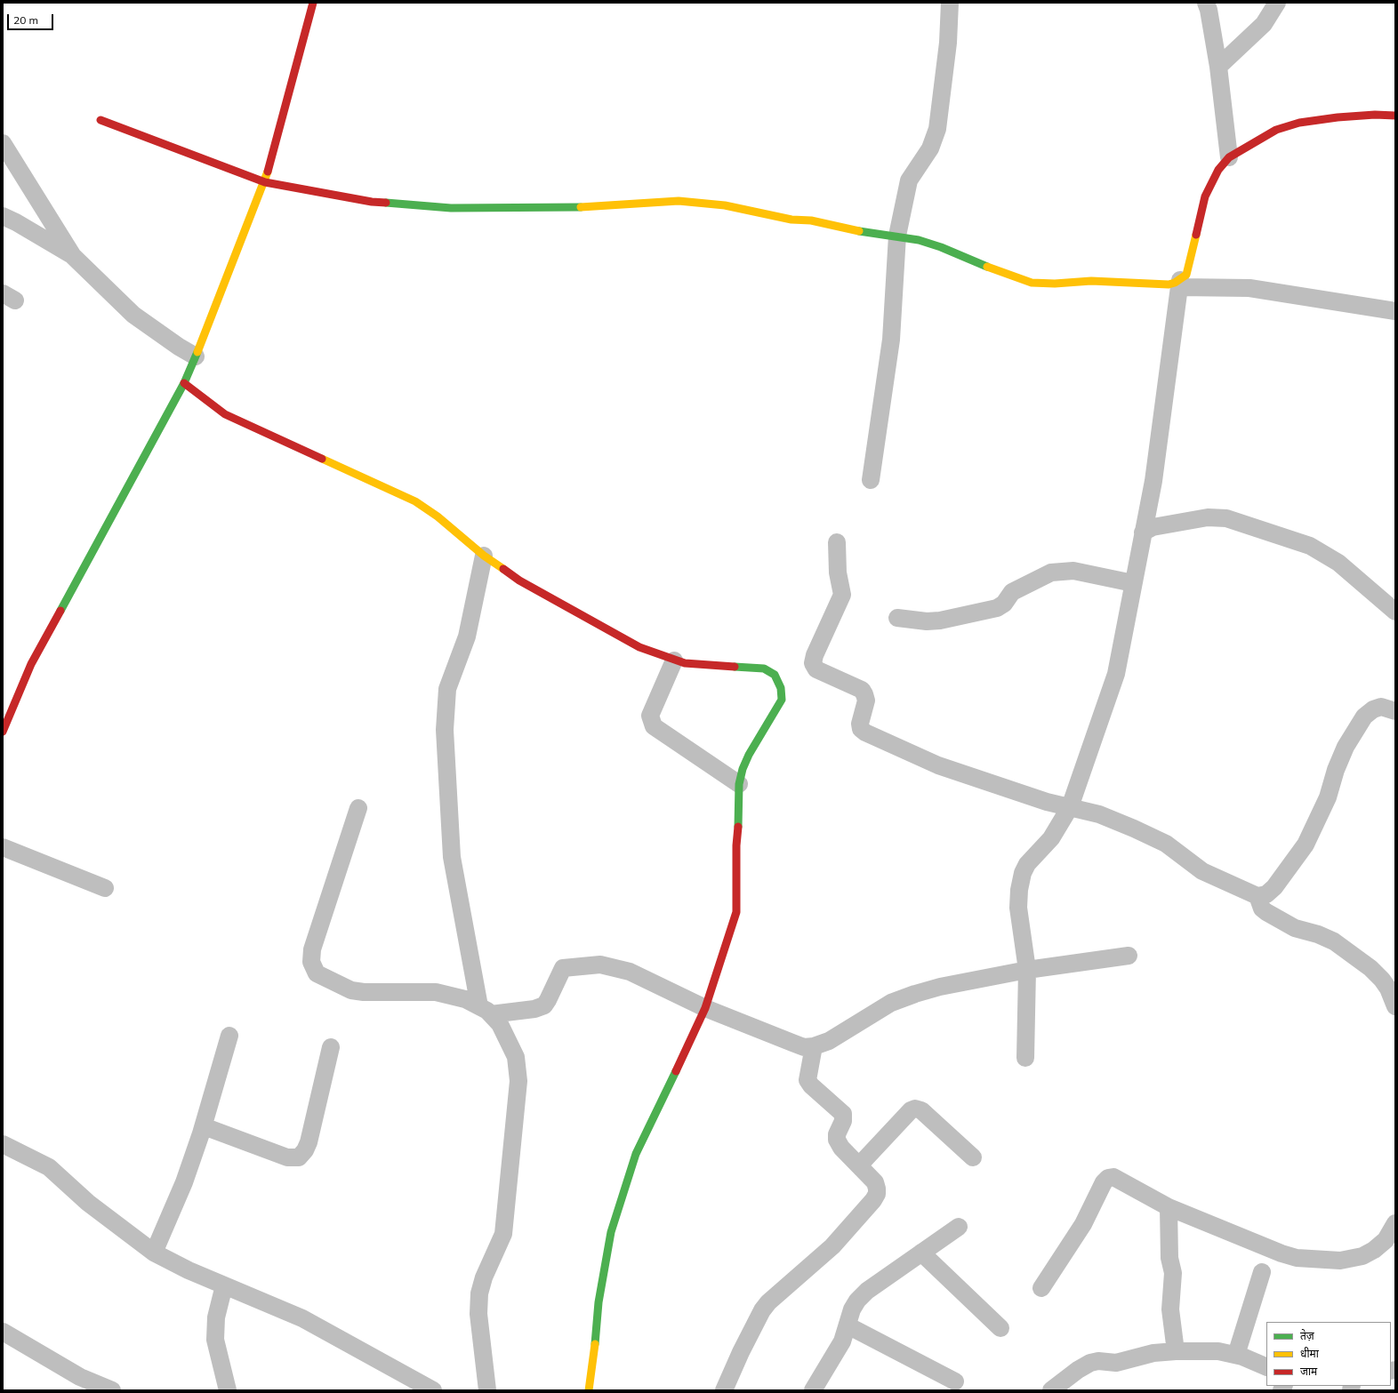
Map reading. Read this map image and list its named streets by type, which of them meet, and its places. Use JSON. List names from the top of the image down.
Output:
{
  "legend": ["तेज़", "धीमा", "जाम"],
  "scale_bar": "20 m"
}
